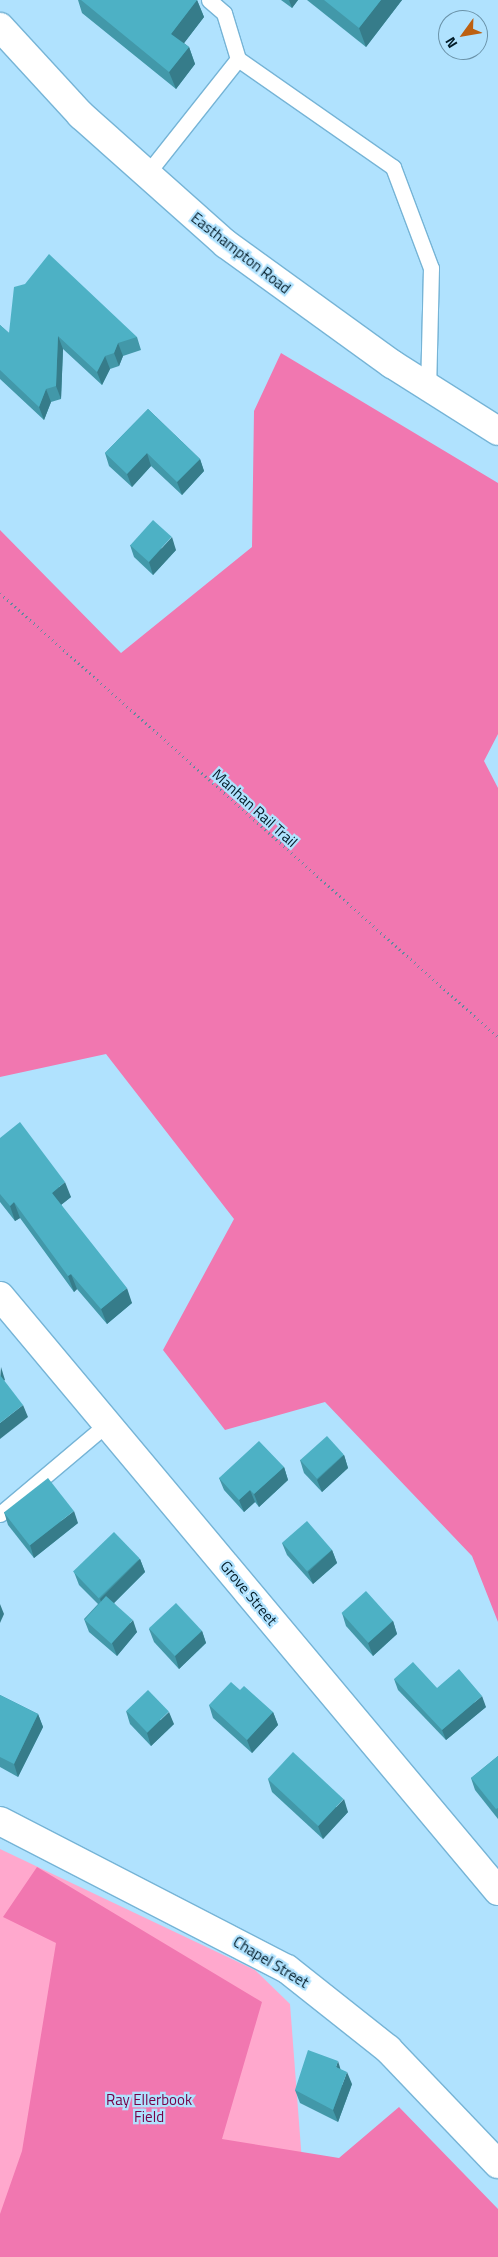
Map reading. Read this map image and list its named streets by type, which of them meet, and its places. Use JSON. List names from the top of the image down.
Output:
{
  "streets": {
    "main road": ["Easthampton Road", "Grove Street", "Chapel Street"],
    "path": ["Manhan Rail Trail"]
  },
  "parks": ["Ray Ellerbook Field"],
  "north": "bottom left"
}
